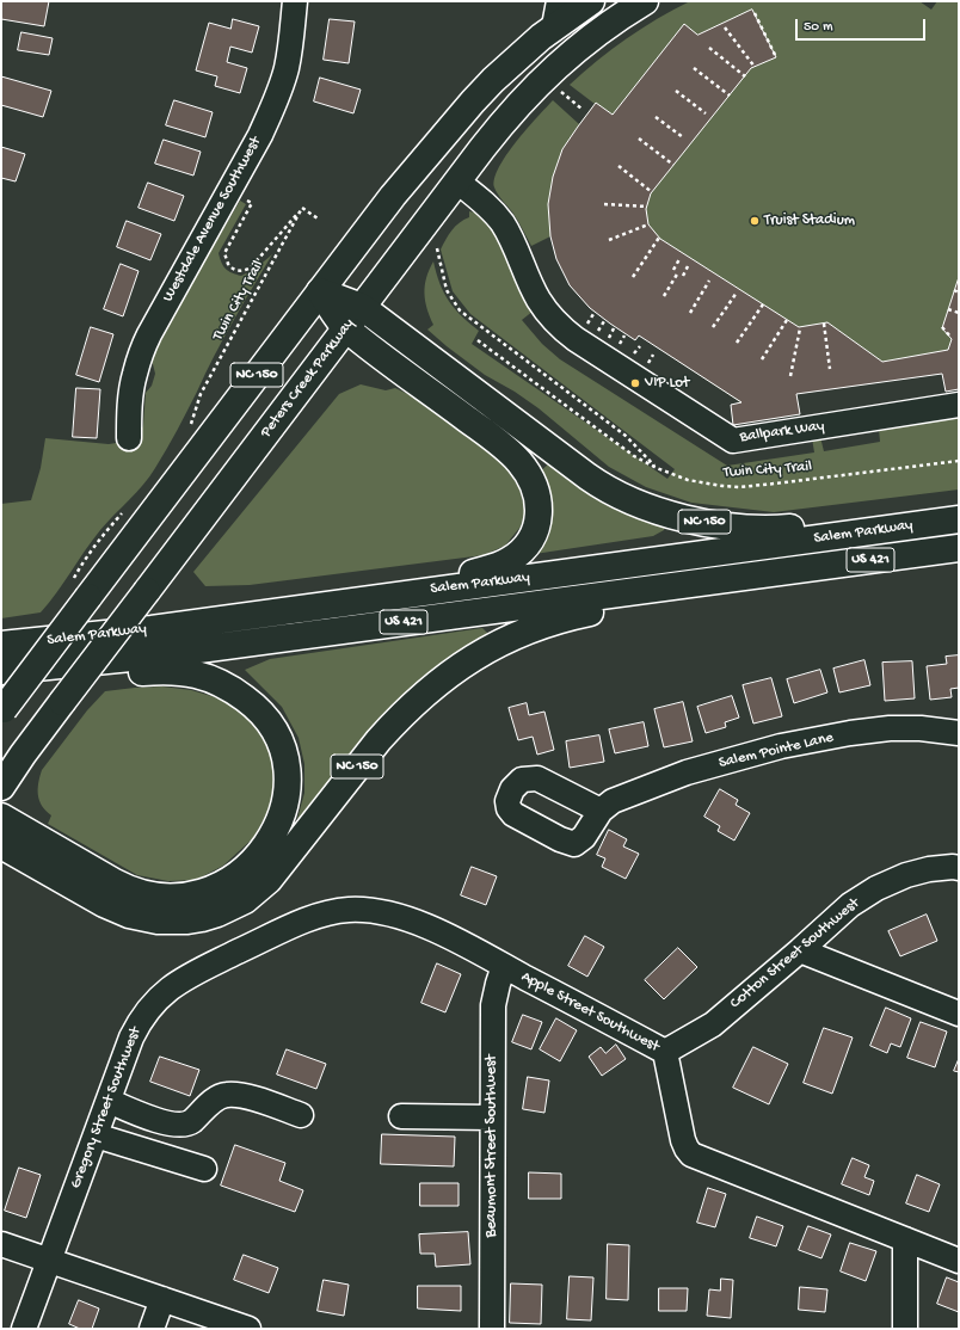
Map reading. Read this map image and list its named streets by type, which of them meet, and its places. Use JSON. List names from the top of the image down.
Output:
{
  "streets": {
    "main road": [
      "NC 150",
      "Peters Creek Parkway",
      "Salem Parkway",
      "US 421"
    ],
    "street": [
      "Westdale Avenue Southwest",
      "Ballpark Way",
      "Salem Pointe Lane",
      "Cotton Street Southwest",
      "Apple Street Southwest",
      "Gregory Street Southwest",
      "Beaumont Street Southwest"
    ],
    "path": ["Twin City Trail"]
  },
  "crossings": [
    ["NC 150", "Peters Creek Parkway"],
    ["NC 150", "Salem Parkway"],
    ["Peters Creek Parkway", "Ballpark Way"],
    ["Cotton Street Southwest", "Apple Street Southwest"],
    ["Apple Street Southwest", "Gregory Street Southwest"],
    ["Apple Street Southwest", "Beaumont Street Southwest"]
  ],
  "places": ["Truist Stadium", "VIP Lot"],
  "scale_bar": "50 m"
}
